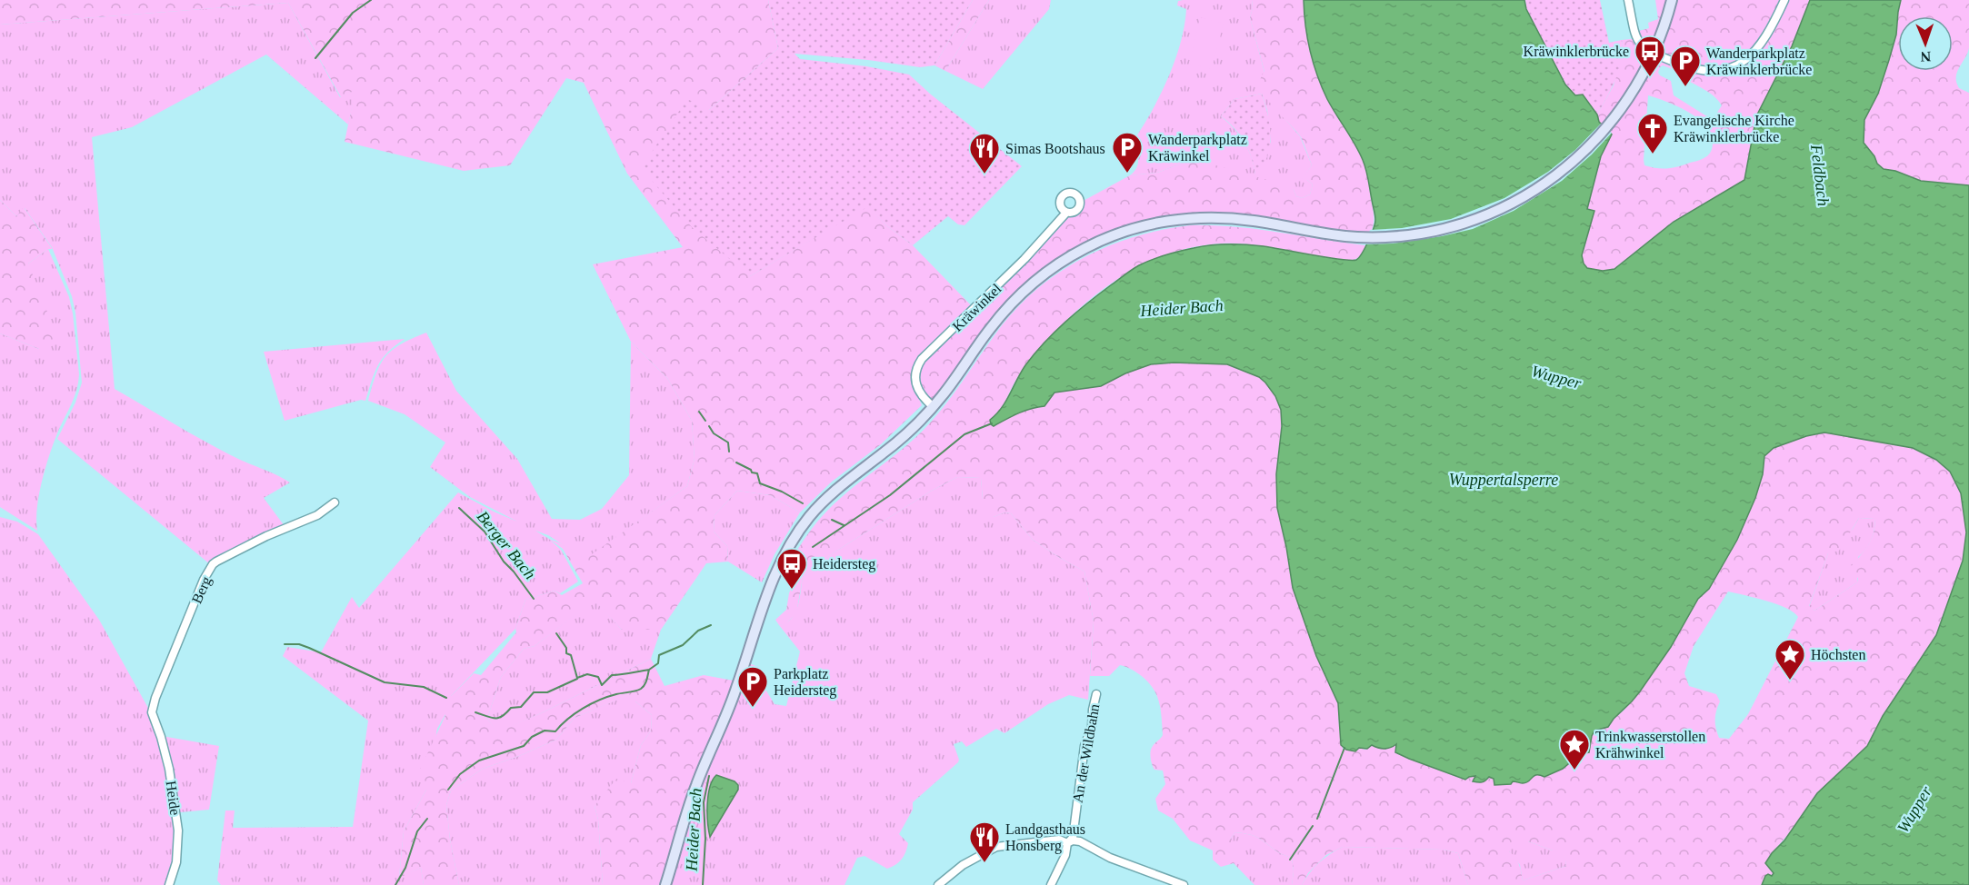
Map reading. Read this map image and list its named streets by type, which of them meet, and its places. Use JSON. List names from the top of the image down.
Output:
{
  "streets": {
    "street": [
      "Kräwinkel",
      "Berg",
      "An der Wildbahn",
      "Heide"
    ]
  },
  "crossings": [
    ["Berg", "Heide"]
  ],
  "water": [
    "Feldbach",
    "Heider Bach",
    "Wupper",
    "Wuppertalsperre",
    "Berger Bach"
  ],
  "places": {
    "bus stop": ["Kräwinklerbrücke", "Heidersteg"],
    "parking": ["Wanderparkplatz Kräwinklerbrücke", "Wanderparkplatz Kräwinkel", "Parkplatz Heidersteg"],
    "church": ["Evangelische Kirche Kräwinklerbrücke"],
    "restaurant": ["Simas Bootshaus", "Landgasthaus Honsberg"],
    "place": ["Höchsten", "Trinkwasserstollen Krähwinkel"]
  },
  "north": "bottom"
}
